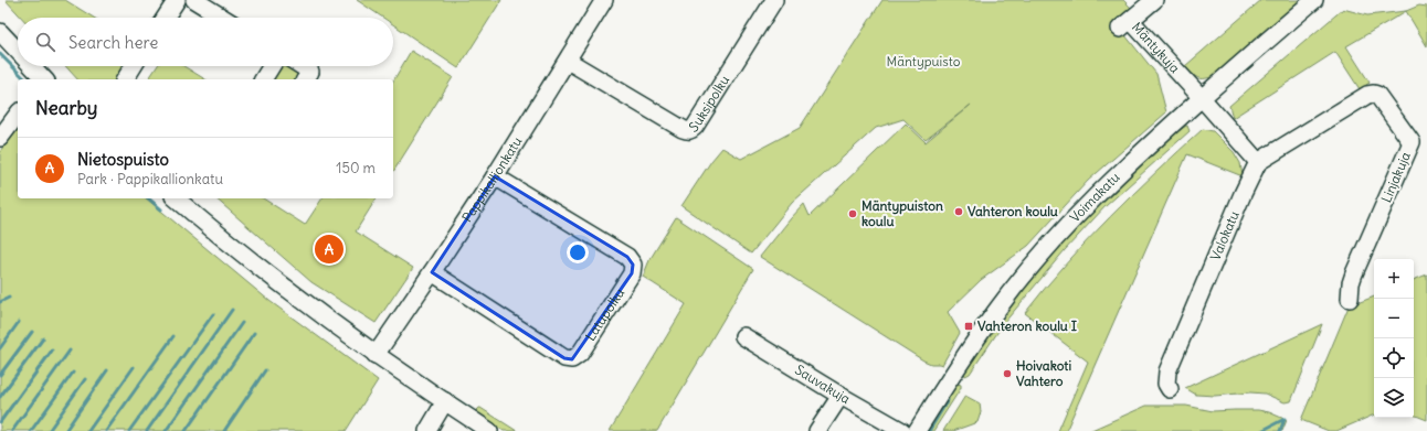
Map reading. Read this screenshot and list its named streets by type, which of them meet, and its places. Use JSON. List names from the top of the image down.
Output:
{
  "streets": {
    "street": [
      "Mäntykuja",
      "Suksipolku",
      "Linjakuja",
      "Pappikallionkatu",
      "Voimakatu",
      "Valokatu",
      "Latupolku",
      "Sauvakuja"
    ]
  },
  "crossings": [
    ["Mäntykuja", "Voimakatu"],
    ["Suksipolku", "Pappikallionkatu"],
    ["Linjakuja", "Valokatu"],
    ["Pappikallionkatu", "Latupolku"]
  ],
  "parks": ["Mäntypuisto"],
  "places": {
    "other": ["Vahteron koulu", "Mäntypuiston koulu", "Hoivakoti Vahtero"],
    "transit": ["Vahteron koulu I"]
  },
  "page": {
    "search": "Search here",
    "heading": "Nearby",
    "list": [
      {
        "mark": "A",
        "name": "Nietospuisto",
        "note": "Park · Pappikallionkatu",
        "value": "150 m"
      }
    ],
    "pins": "A",
    "map_buttons": ["+", "−"]
  }
}
